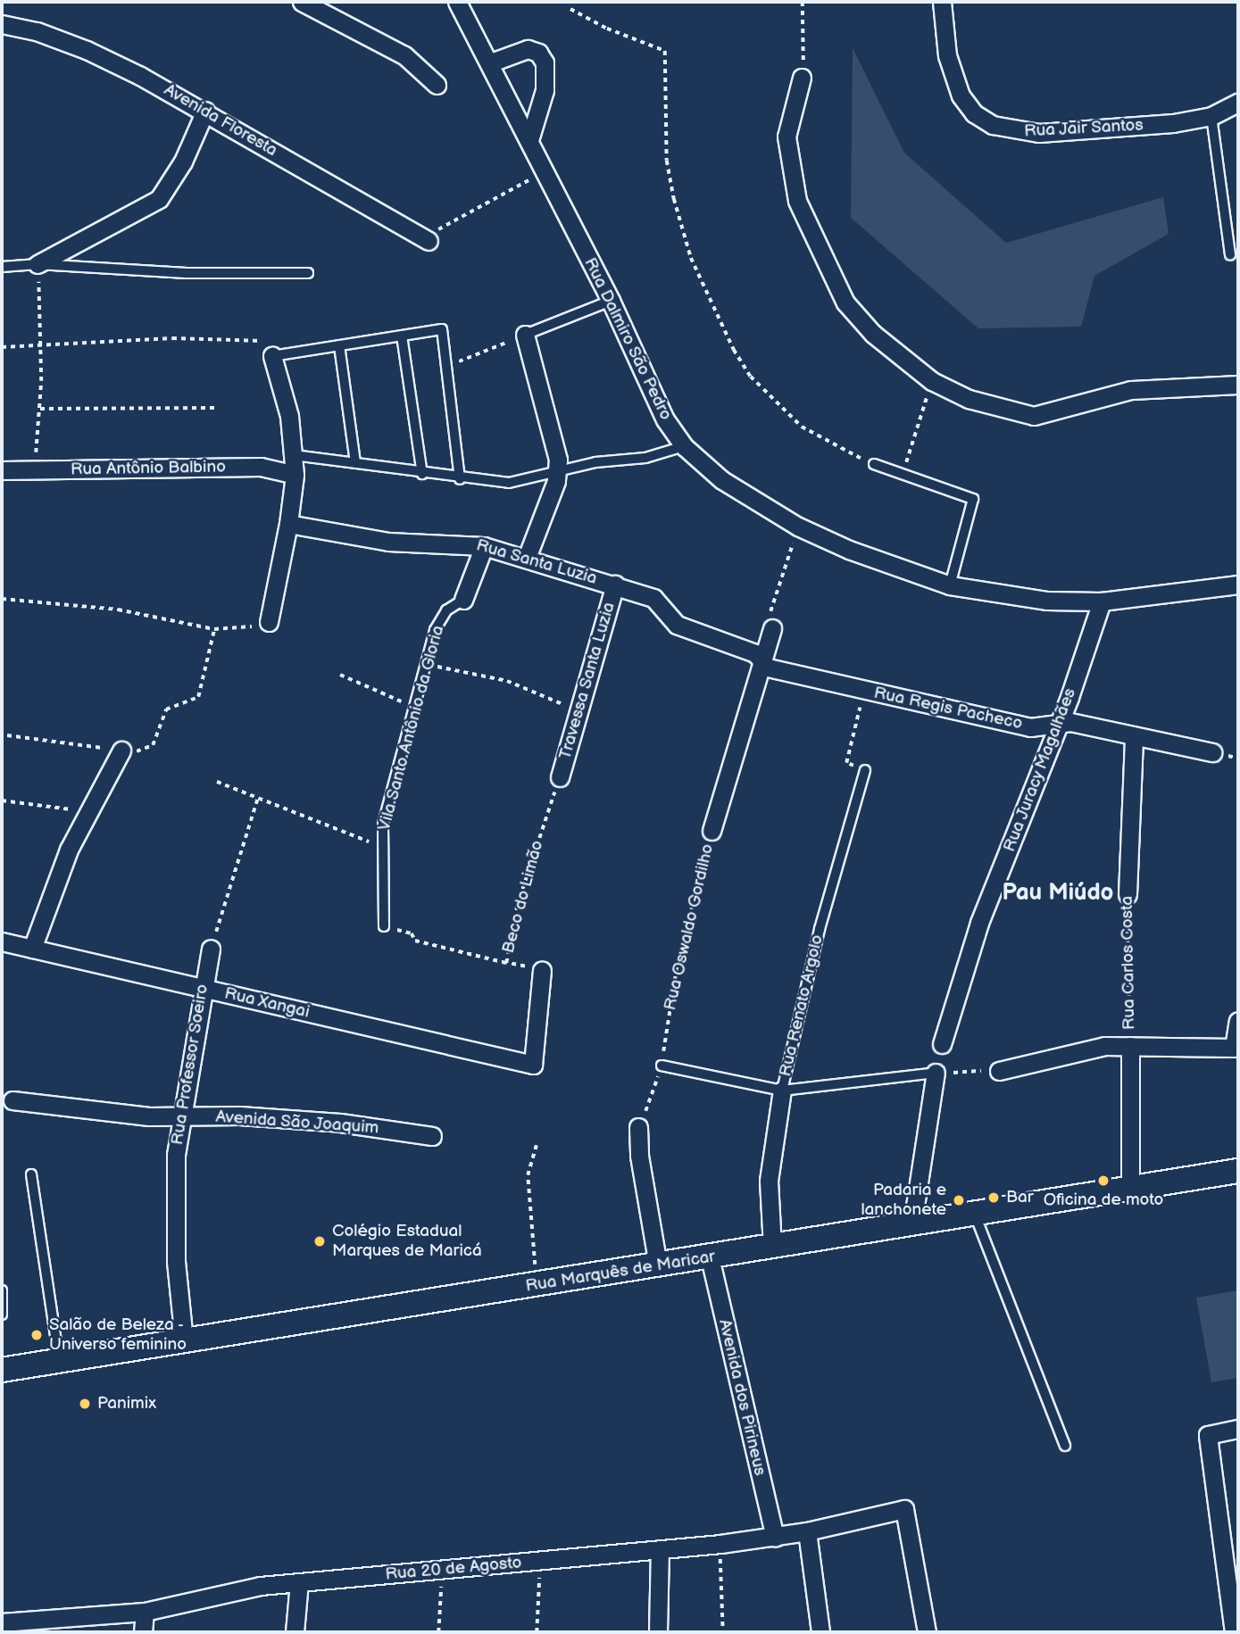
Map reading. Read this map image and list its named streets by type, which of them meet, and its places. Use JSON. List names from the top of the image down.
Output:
{
  "streets": {
    "main road": ["Rua Marquês de Maricar"],
    "street": [
      "Avenida Floresta",
      "Rua Jair Santos",
      "Rua Dalmiro São Pedro",
      "Rua Antônio Balbino",
      "Rua Santa Luzia",
      "Travessa Santa Luzia",
      "Rua Regis Pacheco",
      "Vila Santo Antônio da Gloria",
      "Rua Juracy Magalhães",
      "Rua Oswaldo Gordilho",
      "Rua Carlos Costa",
      "Rua Xangai",
      "Rua Renato Argolo",
      "Rua Professor Soeiro",
      "Avenida São Joaquim",
      "Avenida dos Pirineus",
      "Rua 20 de Agosto"
    ],
    "path": ["Beco do Limão"]
  },
  "crossings": [
    ["Rua Dalmiro São Pedro", "Rua Juracy Magalhães"],
    ["Rua Santa Luzia", "Travessa Santa Luzia"],
    ["Rua Santa Luzia", "Rua Regis Pacheco"],
    ["Rua Santa Luzia", "Vila Santo Antônio da Gloria"],
    ["Rua Santa Luzia", "Rua Oswaldo Gordilho"],
    ["Travessa Santa Luzia", "Beco do Limão"],
    ["Rua Regis Pacheco", "Rua Juracy Magalhães"],
    ["Rua Regis Pacheco", "Rua Oswaldo Gordilho"],
    ["Rua Regis Pacheco", "Rua Carlos Costa"],
    ["Beco do Limão", "Rua Xangai"],
    ["Rua Carlos Costa", "Rua Marquês de Maricar"],
    ["Rua Xangai", "Rua Professor Soeiro"],
    ["Rua Renato Argolo", "Rua Marquês de Maricar"],
    ["Rua Professor Soeiro", "Avenida São Joaquim"],
    ["Rua Professor Soeiro", "Rua Marquês de Maricar"],
    ["Rua Marquês de Maricar", "Avenida dos Pirineus"],
    ["Avenida dos Pirineus", "Rua 20 de Agosto"]
  ],
  "districts": ["Pau Miúdo"],
  "places": [
    "Oficina de moto",
    "Bar",
    "Padaria e lanchonete",
    "Colégio Estadual Marques de Maricá",
    "Salão de Beleza - Universo feminino",
    "Panimix"
  ]
}
